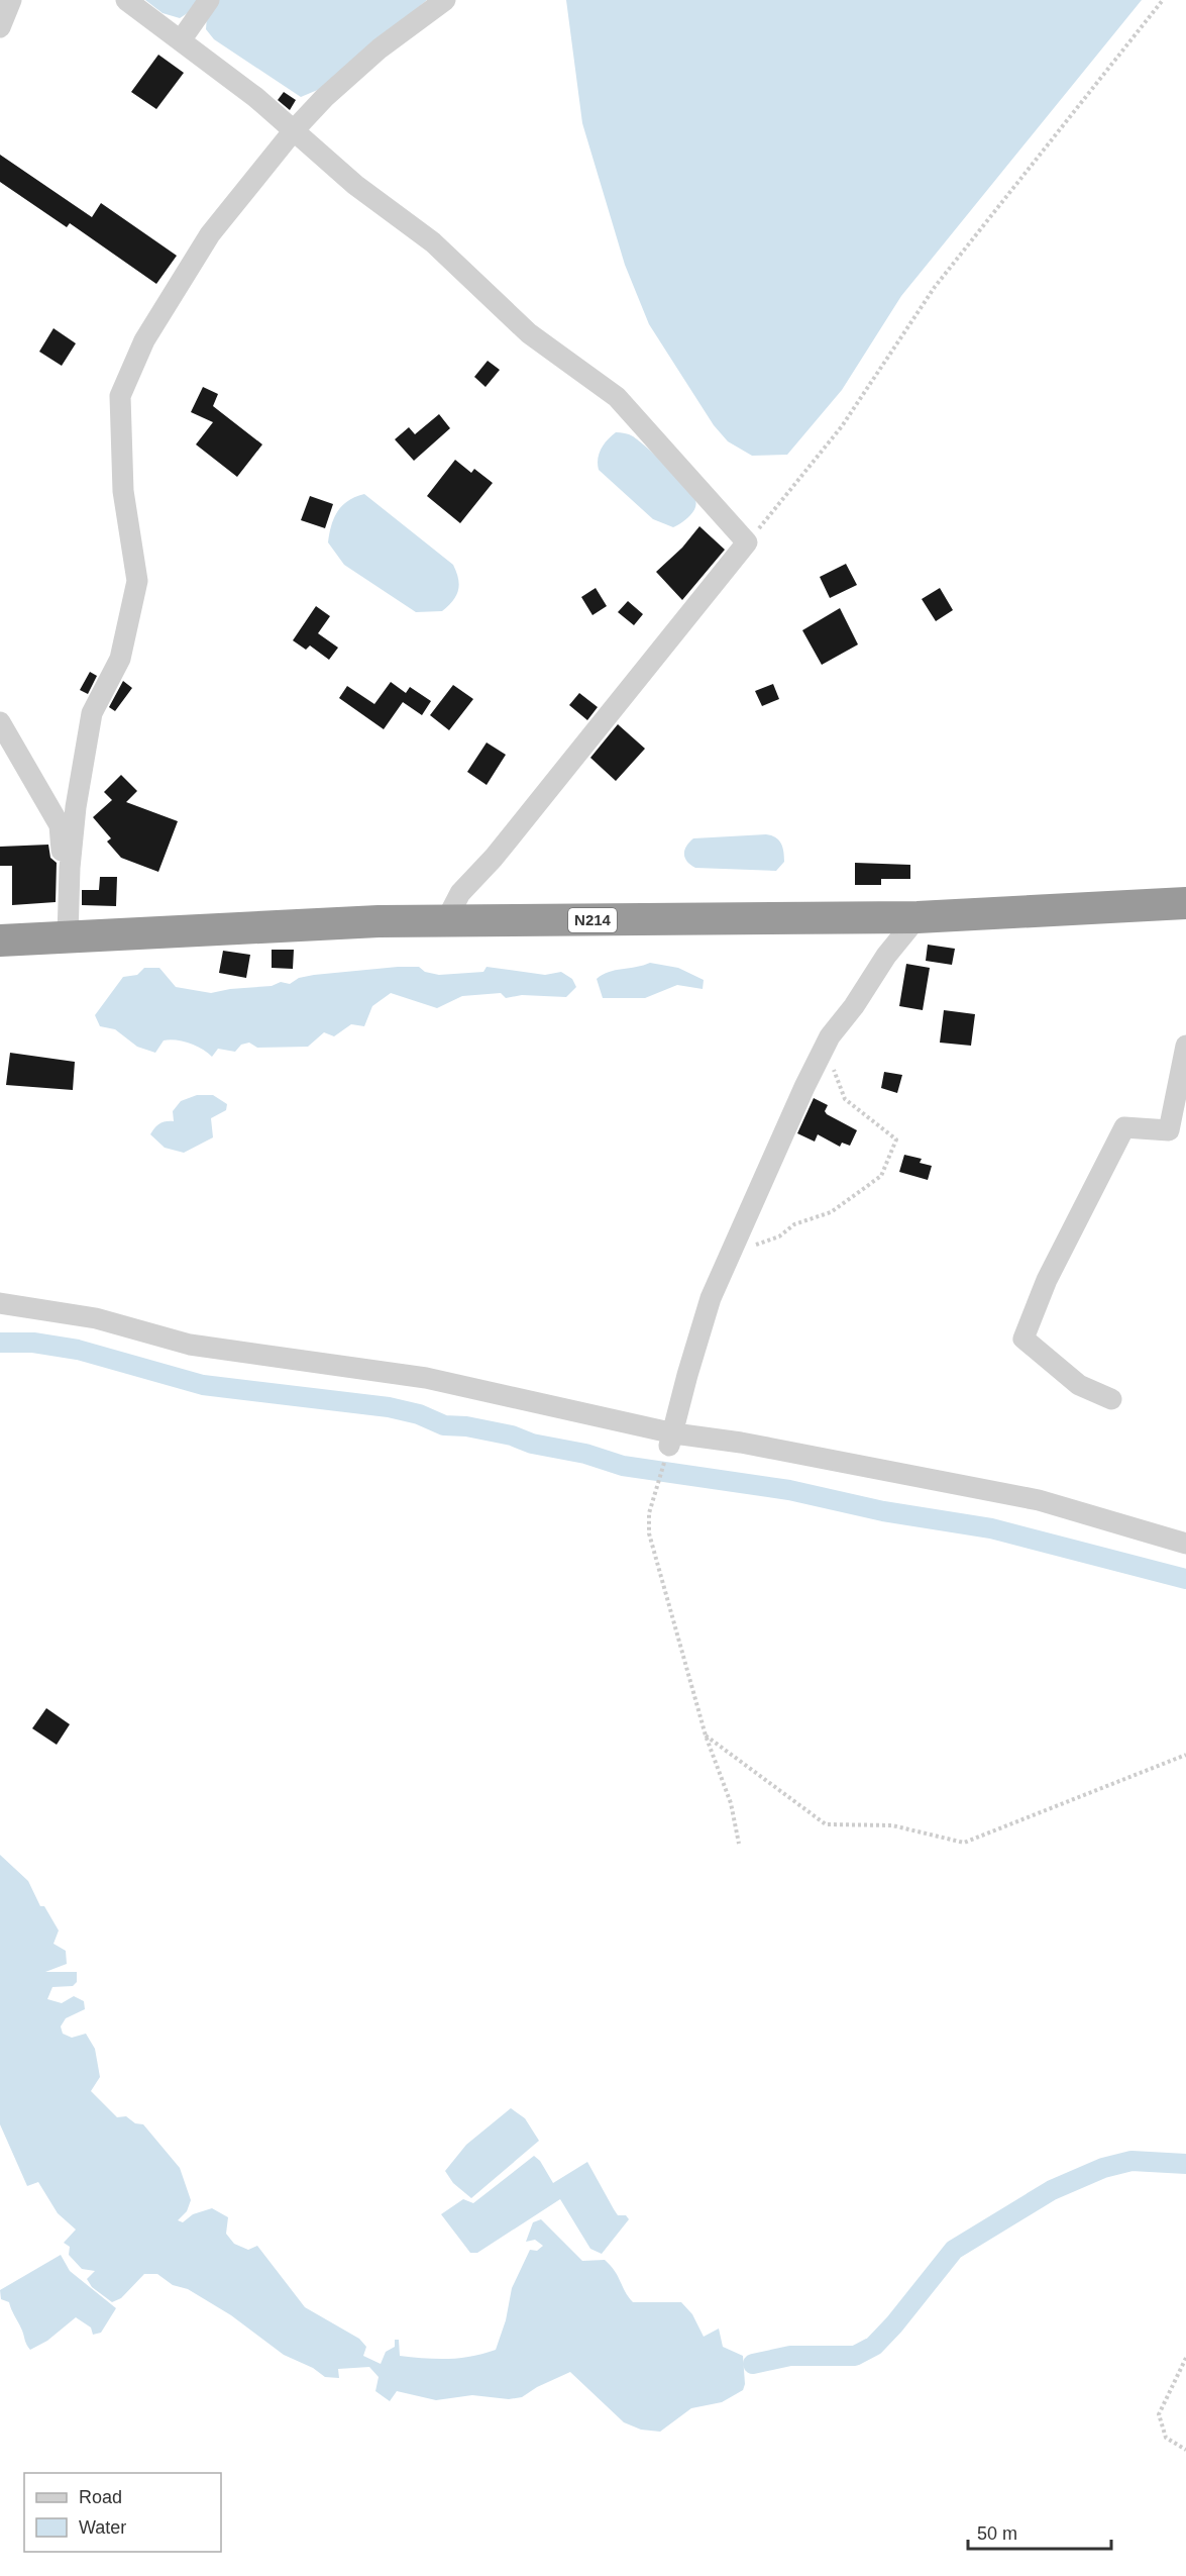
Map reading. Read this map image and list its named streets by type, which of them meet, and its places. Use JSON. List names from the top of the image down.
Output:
{
  "streets": {
    "highway": ["N214"]
  },
  "legend": ["Road", "Water"],
  "scale_bar": "50 m"
}
